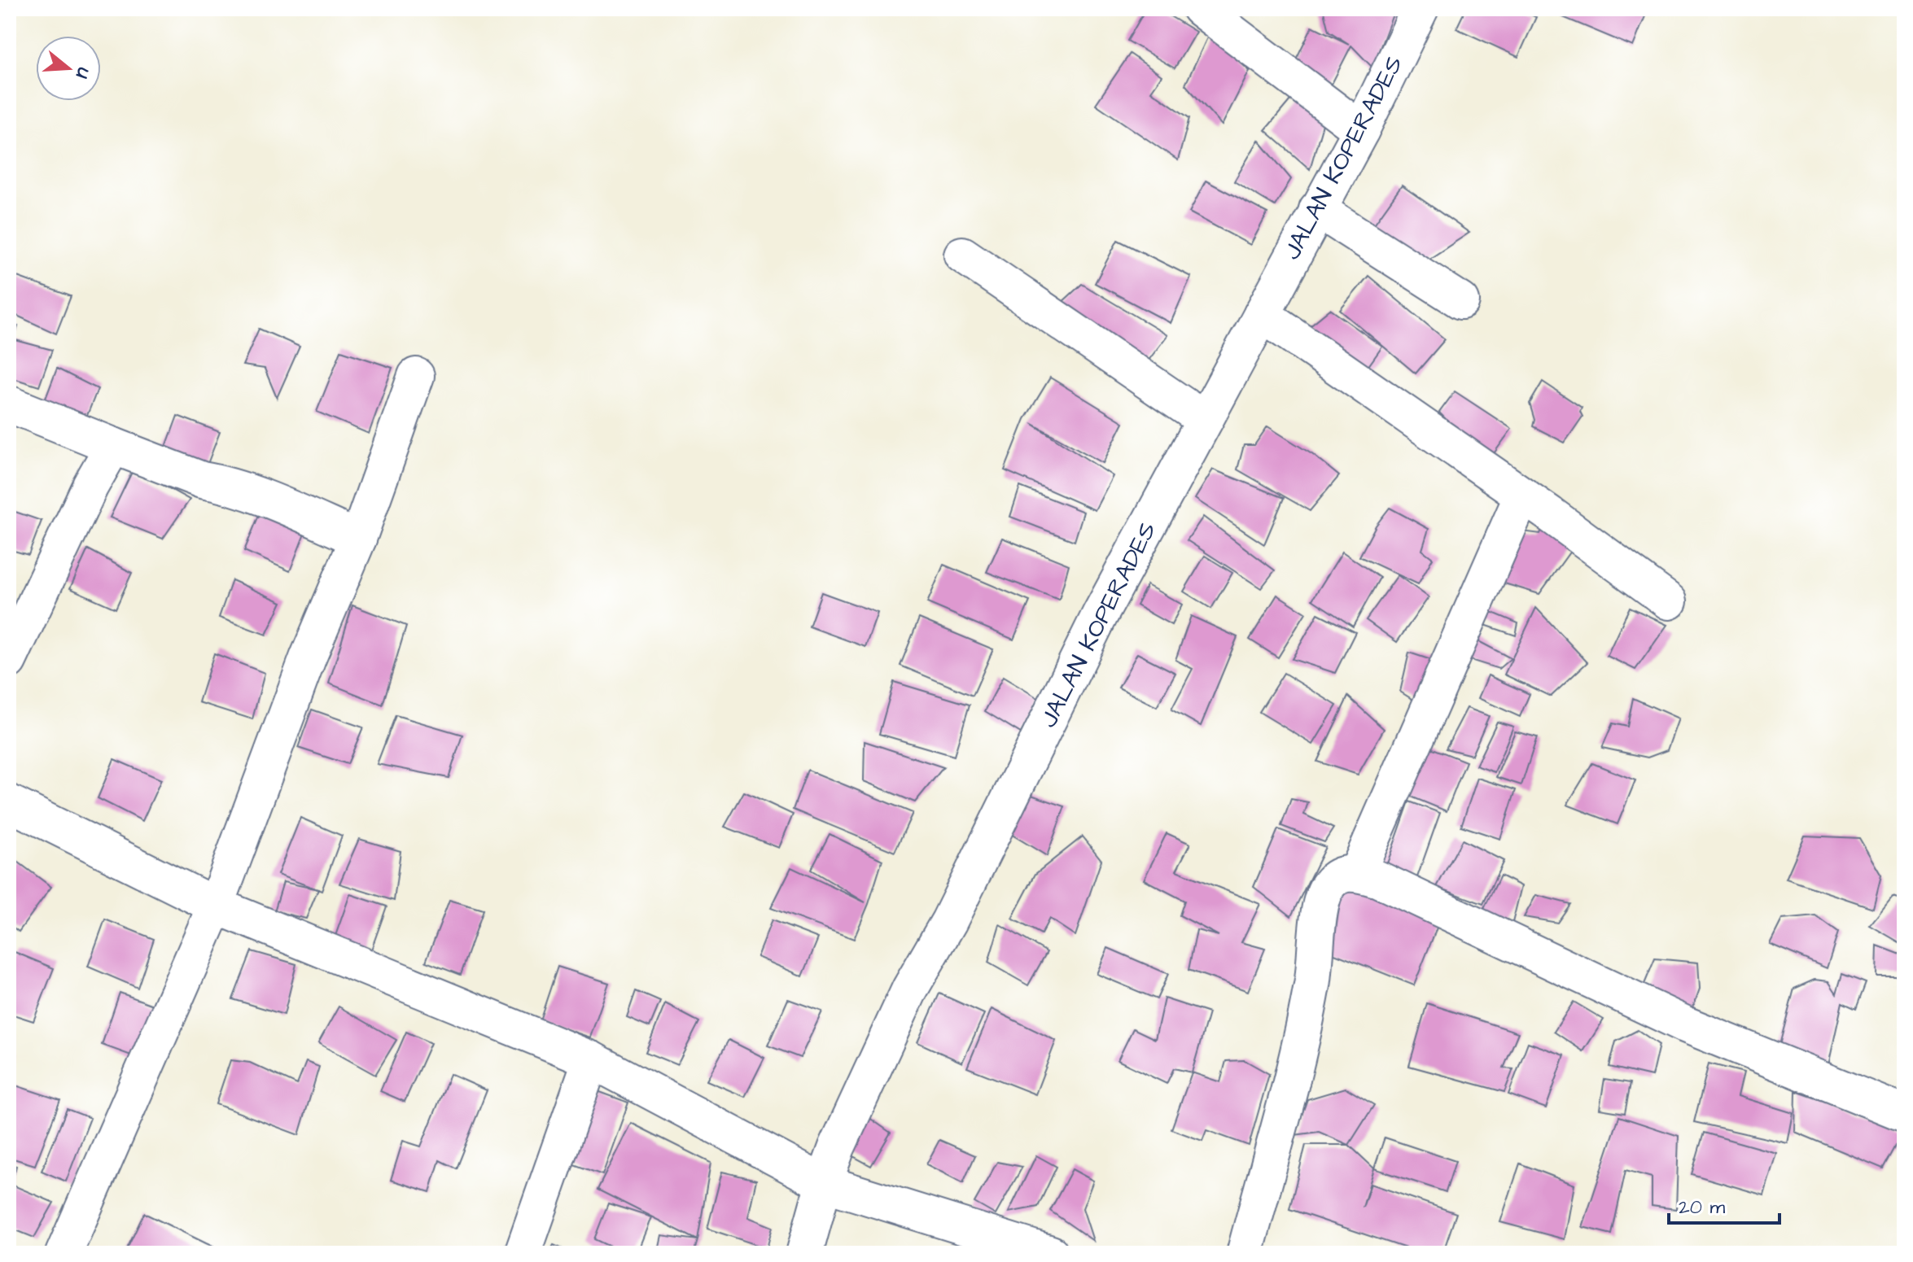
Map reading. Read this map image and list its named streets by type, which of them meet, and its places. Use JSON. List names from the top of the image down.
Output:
{
  "streets": {
    "street": ["JALAN KOPERADES"]
  },
  "scale_bar": "20 m",
  "north": "right"
}
